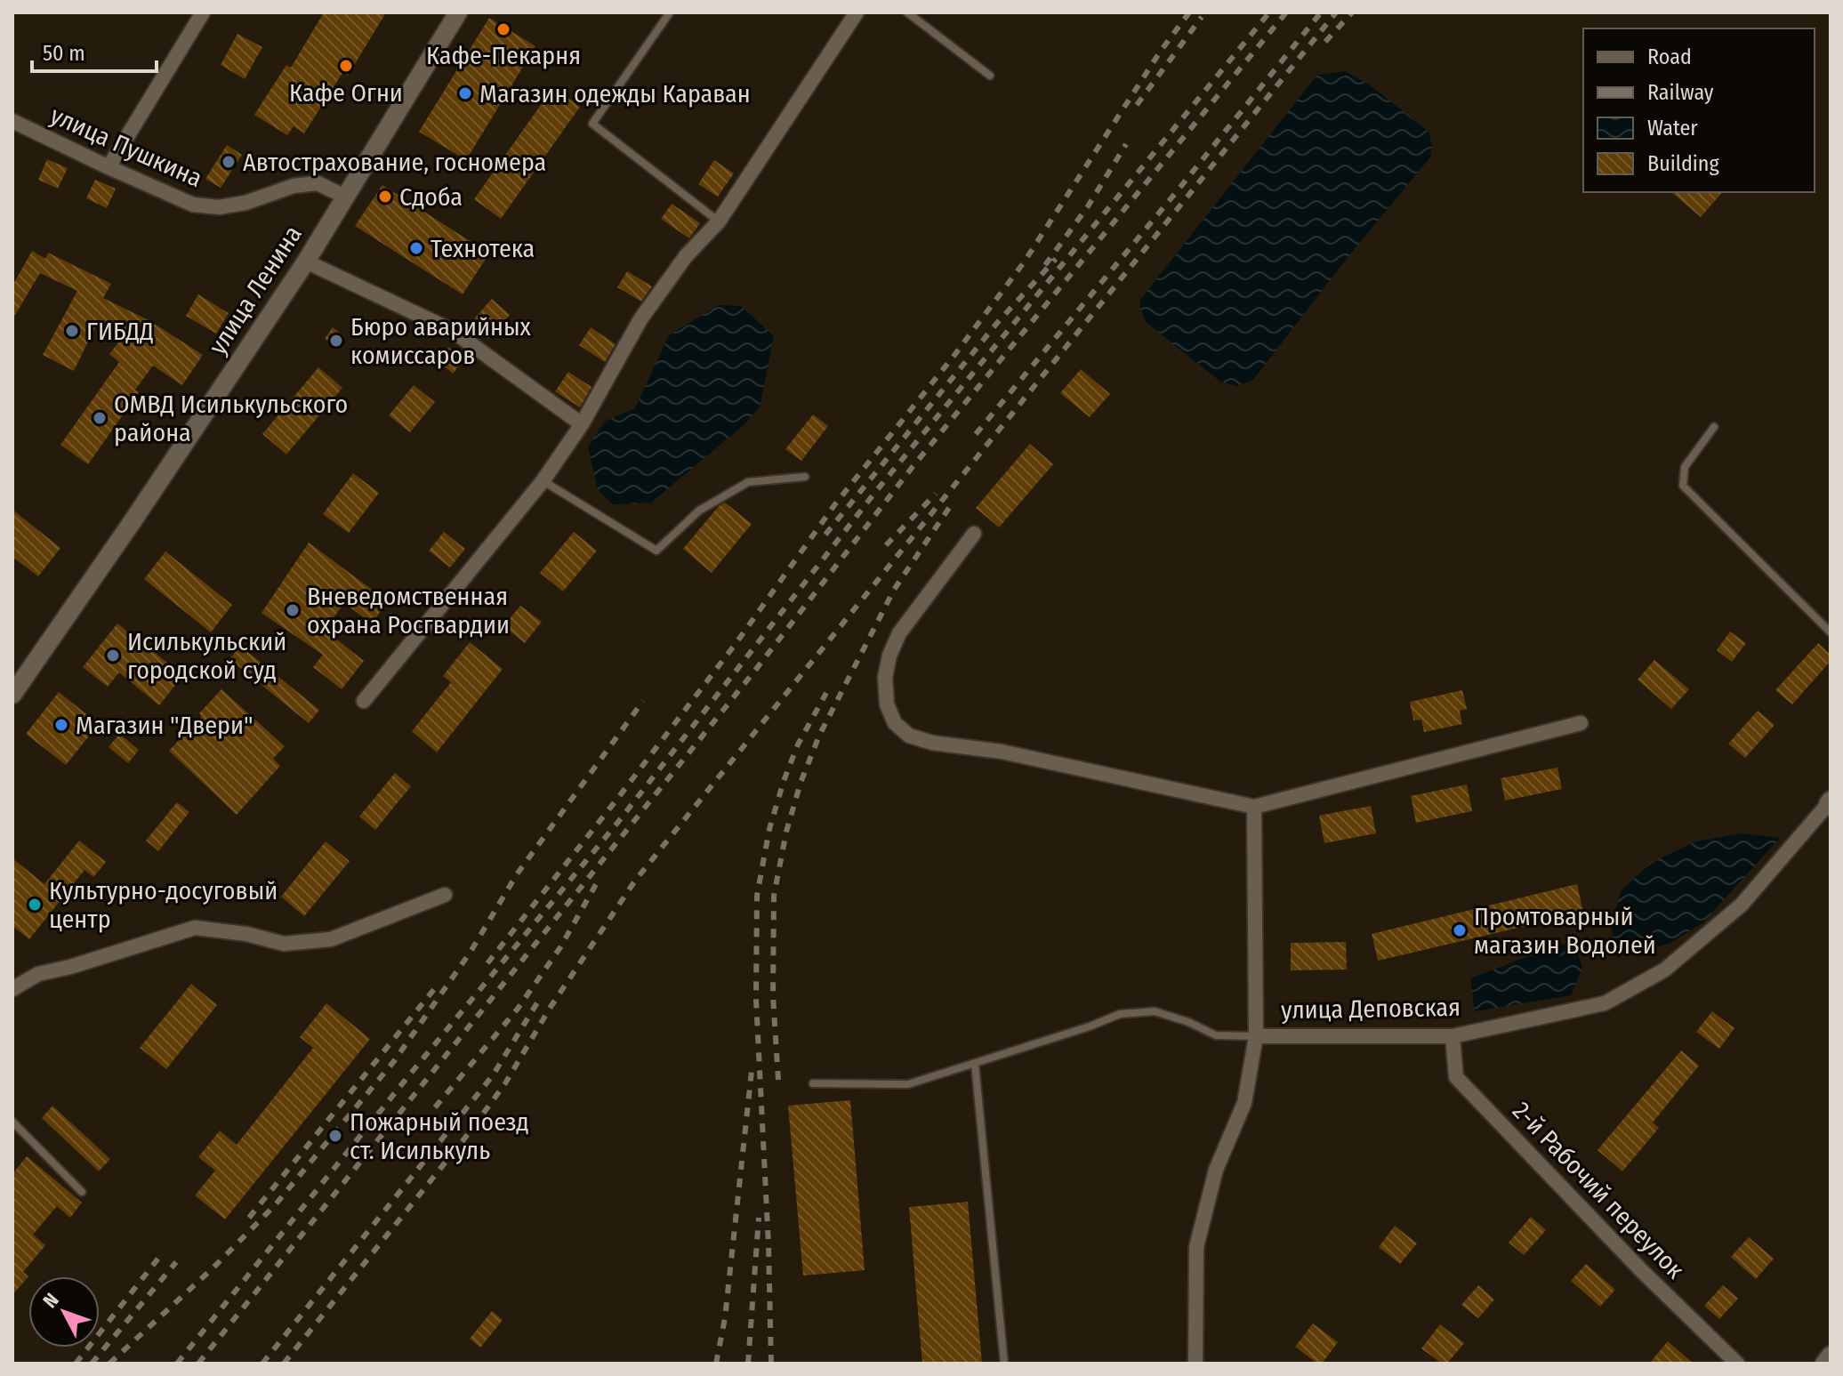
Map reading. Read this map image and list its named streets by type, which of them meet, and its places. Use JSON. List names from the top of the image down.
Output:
{
  "streets": {
    "street": [
      "улица Пушкина",
      "улица Ленина",
      "улица Деповская",
      "2-й Рабочий переулок"
    ]
  },
  "crossings": [
    ["улица Пушкина", "улица Ленина"],
    ["улица Деповская", "2-й Рабочий переулок"]
  ],
  "places": [
    "Кафе-Пекарня",
    "Кафе Огни",
    "Магазин одежды Караван",
    "Автострахование, госномера",
    "Сдоба",
    "Технотека",
    "ГИБДД",
    "Бюро аварийных комиссаров",
    "ОМВД Исилькульского района",
    "Вневедомственная охрана Росгвардии",
    "Исилькульский городской суд",
    "Магазин \"Двери\"",
    "Культурно-досуговый центр",
    "Промтоварный магазин Водолей",
    "Пожарный поезд ст. Исилькуль"
  ],
  "legend": [
    "Road",
    "Railway",
    "Water",
    "Building"
  ],
  "scale_bar": "50 m",
  "north": "top left"
}
